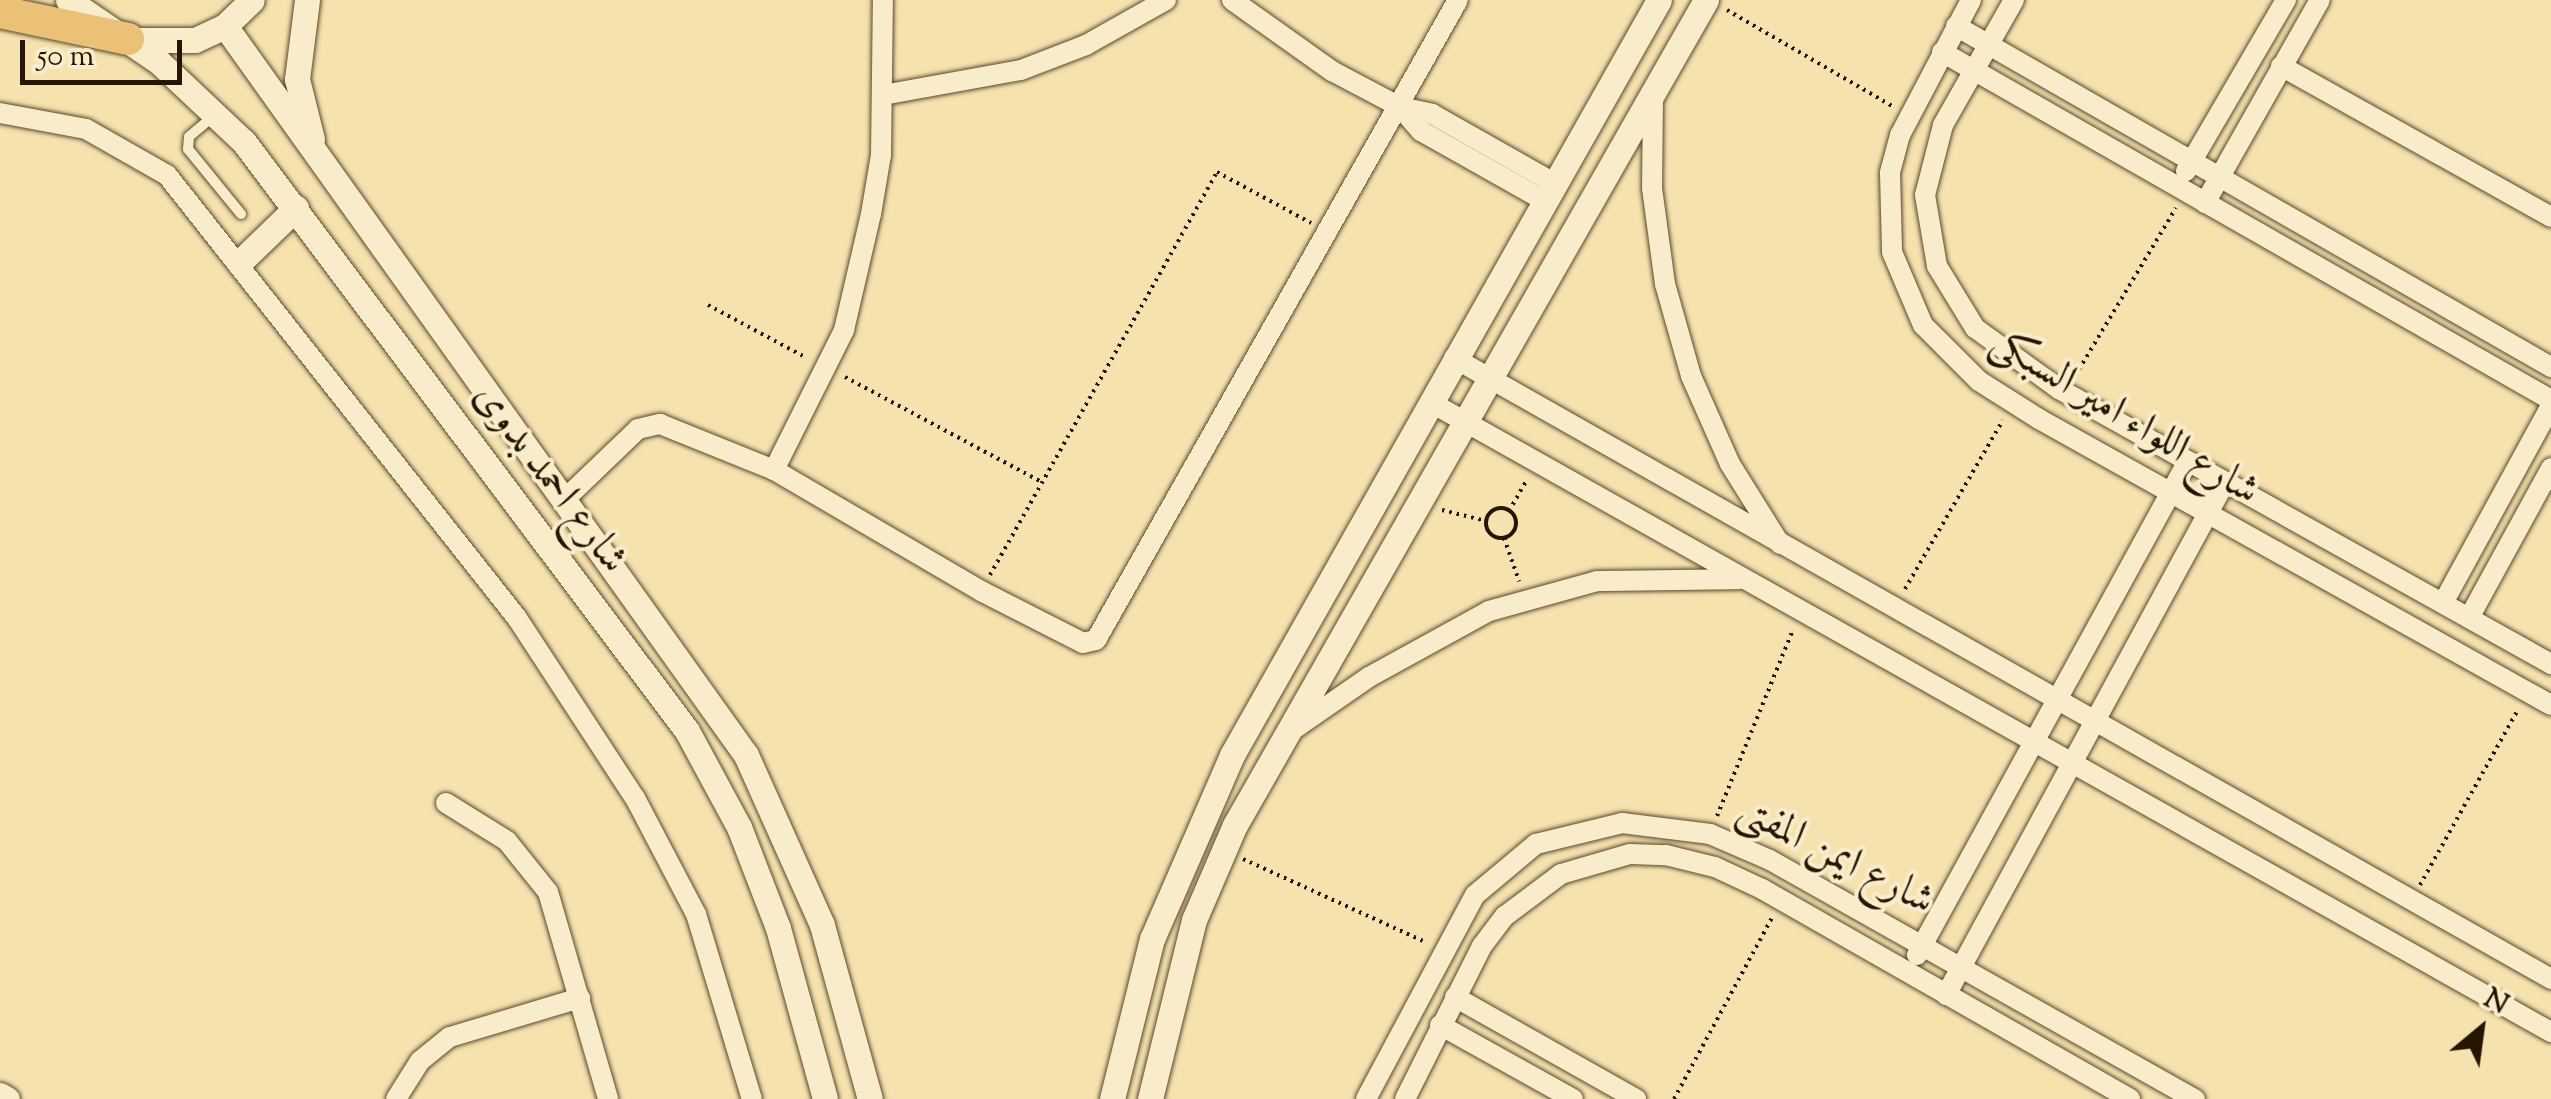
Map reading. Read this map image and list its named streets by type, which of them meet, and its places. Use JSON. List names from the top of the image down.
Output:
{
  "streets": {
    "street": ["شارع اللواء امير السبكى", "شارع احمد بدوى", "شارع ايمن المفتى"]
  },
  "scale_bar": "50 m",
  "north": "top right"
}
